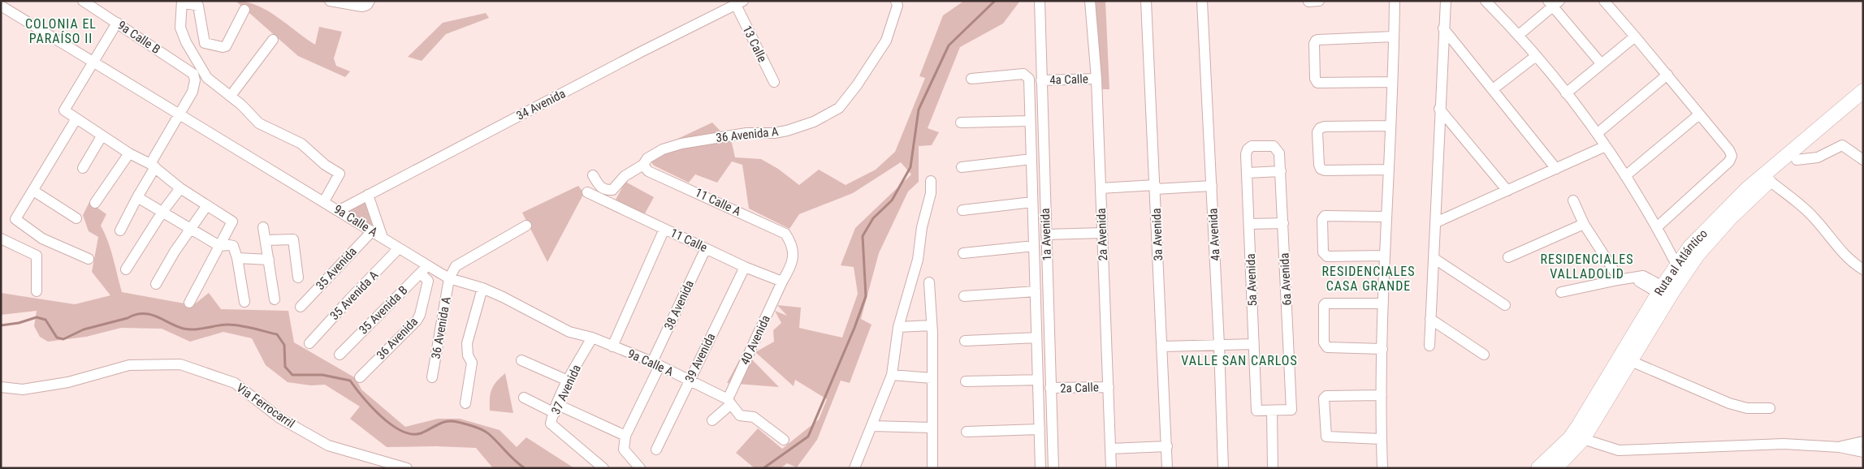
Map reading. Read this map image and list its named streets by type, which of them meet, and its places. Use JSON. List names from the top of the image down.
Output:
{
  "streets": {
    "highway": ["Ruta al Atlántico"],
    "street": [
      "9a Calle B",
      "13 Calle",
      "4a Calle",
      "34 Avenida",
      "36 Avenida A",
      "11 Calle A",
      "9a Calle A",
      "1a Avenida",
      "2a Avenida",
      "3a Avenida",
      "4a Avenida",
      "11 Calle",
      "35 Avenida",
      "6a Avenida",
      "5a Avenida",
      "35 Avenida A",
      "38 Avenida",
      "35 Avenida B",
      "36 Avenida",
      "40 Avenida",
      "39 Avenida",
      "2a Calle",
      "37 Avenida",
      "Via Ferrocarril"
    ]
  },
  "crossings": [
    ["9a Calle B", "9a Calle A"],
    ["13 Calle", "34 Avenida"],
    ["4a Calle", "1a Avenida"],
    ["4a Calle", "2a Avenida"],
    ["34 Avenida", "9a Calle A"],
    ["36 Avenida A", "11 Calle A"],
    ["36 Avenida A", "9a Calle A"],
    ["11 Calle A", "40 Avenida"],
    ["9a Calle A", "35 Avenida"],
    ["9a Calle A", "35 Avenida A"],
    ["9a Calle A", "38 Avenida"],
    ["9a Calle A", "35 Avenida B"],
    ["9a Calle A", "36 Avenida"],
    ["9a Calle A", "40 Avenida"],
    ["9a Calle A", "39 Avenida"],
    ["9a Calle A", "37 Avenida"],
    ["1a Avenida", "2a Calle"],
    ["2a Avenida", "2a Calle"],
    ["11 Calle", "38 Avenida"],
    ["11 Calle", "40 Avenida"],
    ["11 Calle", "39 Avenida"],
    ["6a Avenida", "5a Avenida"],
    ["35 Avenida B", "36 Avenida"]
  ],
  "districts": [
    "COLONIA EL PARAÍSO II",
    "RESIDENCIALES VALLADOLID",
    "RESIDENCIALES CASA GRANDE",
    "VALLE SAN CARLOS"
  ]
}
